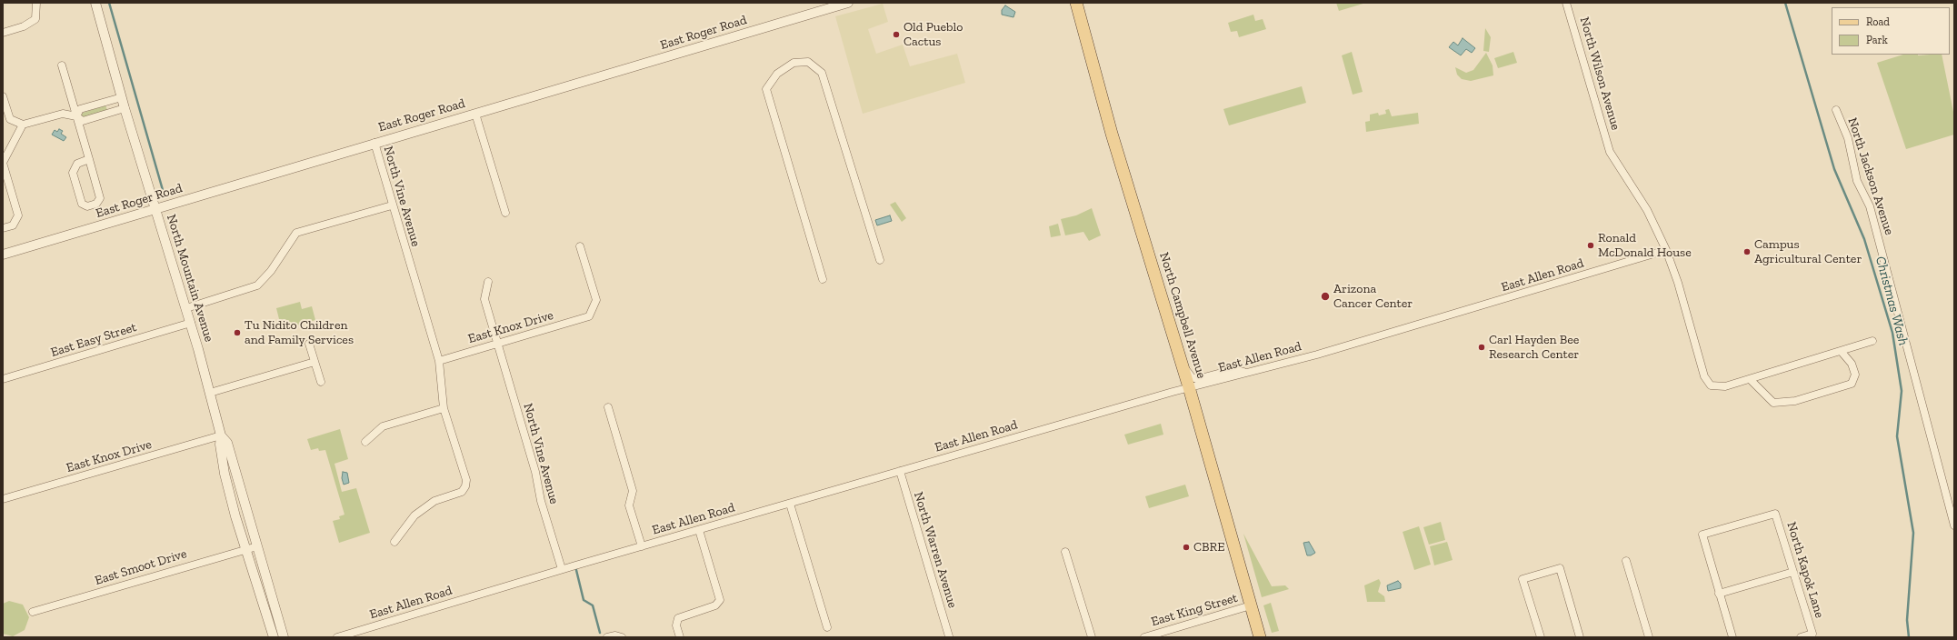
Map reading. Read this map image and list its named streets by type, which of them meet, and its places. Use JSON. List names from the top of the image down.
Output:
{
  "streets": {
    "main road": ["North Campbell Avenue"],
    "street": [
      "East Roger Road",
      "North Wilson Avenue",
      "North Jackson Avenue",
      "North Vine Avenue",
      "East Allen Road",
      "North Mountain Avenue",
      "East Knox Drive",
      "East Easy Street",
      "North Warren Avenue",
      "East Smoot Drive",
      "North Kapok Lane",
      "East King Street"
    ]
  },
  "crossings": [
    ["East Roger Road", "North Vine Avenue"],
    ["East Roger Road", "North Mountain Avenue"],
    ["North Wilson Avenue", "East Allen Road"],
    ["North Vine Avenue", "East Allen Road"],
    ["North Vine Avenue", "East Knox Drive"],
    ["East Allen Road", "North Campbell Avenue"],
    ["East Allen Road", "North Warren Avenue"],
    ["North Mountain Avenue", "East Knox Drive"],
    ["North Mountain Avenue", "East Easy Street"],
    ["North Mountain Avenue", "East Smoot Drive"],
    ["North Campbell Avenue", "East King Street"]
  ],
  "water": ["Christmas Wash"],
  "places": [
    "Old Pueblo Cactus",
    "Ronald McDonald House",
    "Campus Agricultural Center",
    "Arizona Cancer Center",
    "Tu Nidito Children and Family Services",
    "Carl Hayden Bee Research Center",
    "CBRE"
  ],
  "legend": ["Road", "Park"]
}
